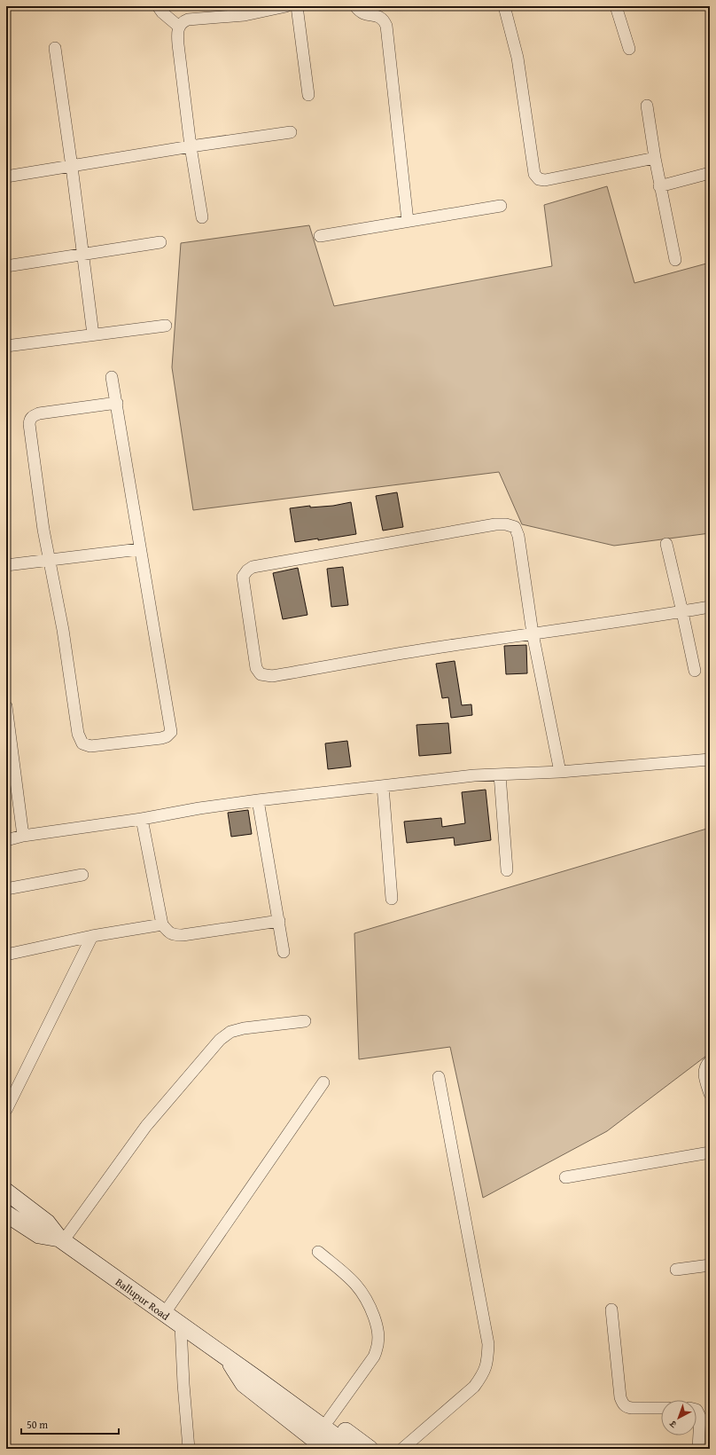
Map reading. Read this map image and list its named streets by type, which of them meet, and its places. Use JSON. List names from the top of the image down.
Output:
{
  "streets": {
    "main road": ["Ballupur Road"]
  },
  "scale_bar": "50 m",
  "north": "bottom left"
}
